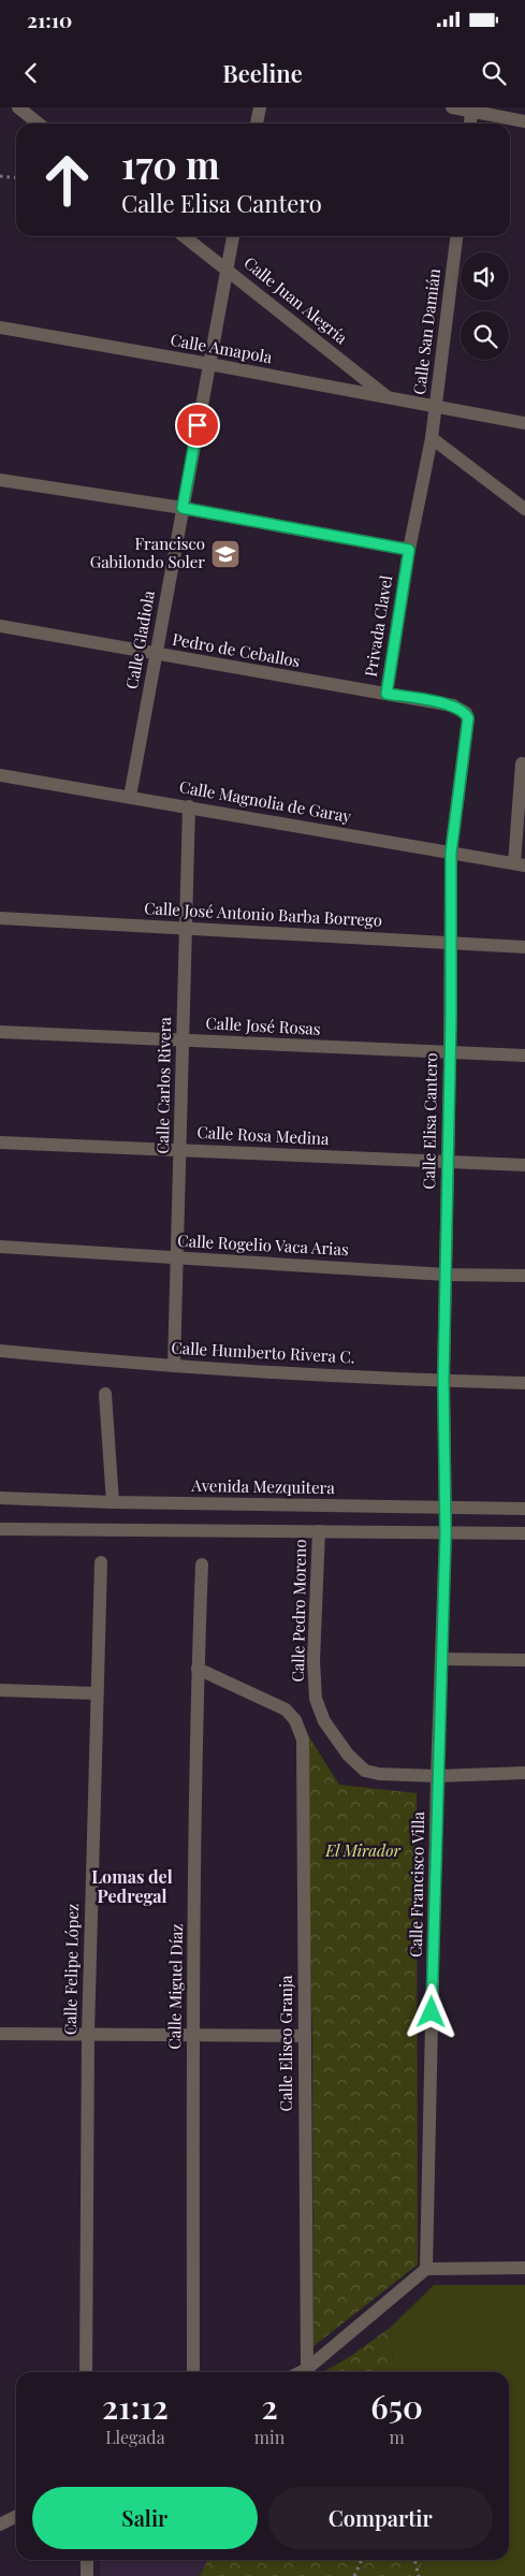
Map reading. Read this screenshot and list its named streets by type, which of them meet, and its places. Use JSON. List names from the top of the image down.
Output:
{
  "streets": {
    "street": [
      "Calle Juan Alegría",
      "Calle San Damián",
      "Calle Amapola",
      "Privada Clavel",
      "Calle Gladiola",
      "Pedro de Ceballos",
      "Calle Magnolia de Garay",
      "Calle José Antonio Barba Borrego",
      "Calle José Rosas",
      "Calle Carlos Rivera",
      "Calle Elisa Cantero",
      "Calle Rosa Medina",
      "Calle Rogelio Vaca Arias",
      "Calle Humberto Rivera C.",
      "Avenida Mezquitera",
      "Calle Pedro Moreno",
      "Calle Francisco Villa",
      "Calle Felipe López",
      "Calle Miguel Díaz",
      "Calle Eliseo Granja"
    ]
  },
  "crossings": [
    ["Calle Juan Alegría", "Calle Amapola"],
    ["Calle Juan Alegría", "Calle Gladiola"],
    ["Calle San Damián", "Calle Amapola"],
    ["Calle San Damián", "Privada Clavel"],
    ["Calle Amapola", "Calle Gladiola"],
    ["Privada Clavel", "Pedro de Ceballos"],
    ["Calle Gladiola", "Pedro de Ceballos"],
    ["Calle Gladiola", "Calle Magnolia de Garay"],
    ["Pedro de Ceballos", "Calle Elisa Cantero"],
    ["Calle Magnolia de Garay", "Calle Carlos Rivera"],
    ["Calle Magnolia de Garay", "Calle Elisa Cantero"],
    ["Calle José Antonio Barba Borrego", "Calle Carlos Rivera"],
    ["Calle José Antonio Barba Borrego", "Calle Elisa Cantero"],
    ["Calle José Rosas", "Calle Carlos Rivera"],
    ["Calle José Rosas", "Calle Elisa Cantero"],
    ["Calle Carlos Rivera", "Calle Rosa Medina"],
    ["Calle Carlos Rivera", "Calle Rogelio Vaca Arias"],
    ["Calle Carlos Rivera", "Calle Humberto Rivera C."],
    ["Calle Elisa Cantero", "Calle Rosa Medina"],
    ["Calle Elisa Cantero", "Calle Rogelio Vaca Arias"],
    ["Calle Elisa Cantero", "Calle Humberto Rivera C."],
    ["Calle Elisa Cantero", "Avenida Mezquitera"],
    ["Calle Elisa Cantero", "Calle Francisco Villa"],
    ["Calle Pedro Moreno", "Calle Francisco Villa"],
    ["Calle Miguel Díaz", "Calle Eliseo Granja"]
  ],
  "districts": ["Lomas del Pedregal"],
  "parks": ["El Mirador"],
  "places": {
    "school or university": ["Francisco Gabilondo Soler"]
  },
  "page": {
    "status": "21:10",
    "header": "Beeline",
    "turn": ["170 m", "Calle Elisa Cantero"],
    "eta": [
      "21:12",
      "Llegada",
      "2",
      "min",
      "650",
      "m"
    ],
    "buttons": ["Salir", "Compartir"]
  }
}
